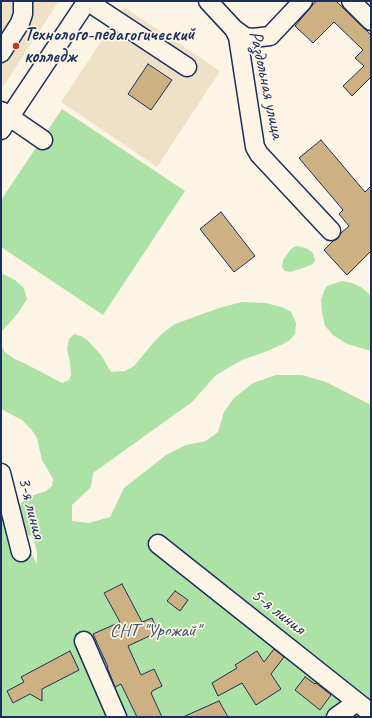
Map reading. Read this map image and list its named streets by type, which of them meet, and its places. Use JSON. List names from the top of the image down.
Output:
{
  "streets": {
    "street": ["Раздольная улица", "3-я линия", "5-я линия"]
  },
  "parks": ["СНТ \"Урожай\""],
  "places": ["Технолого-педагогический колледж"]
}
